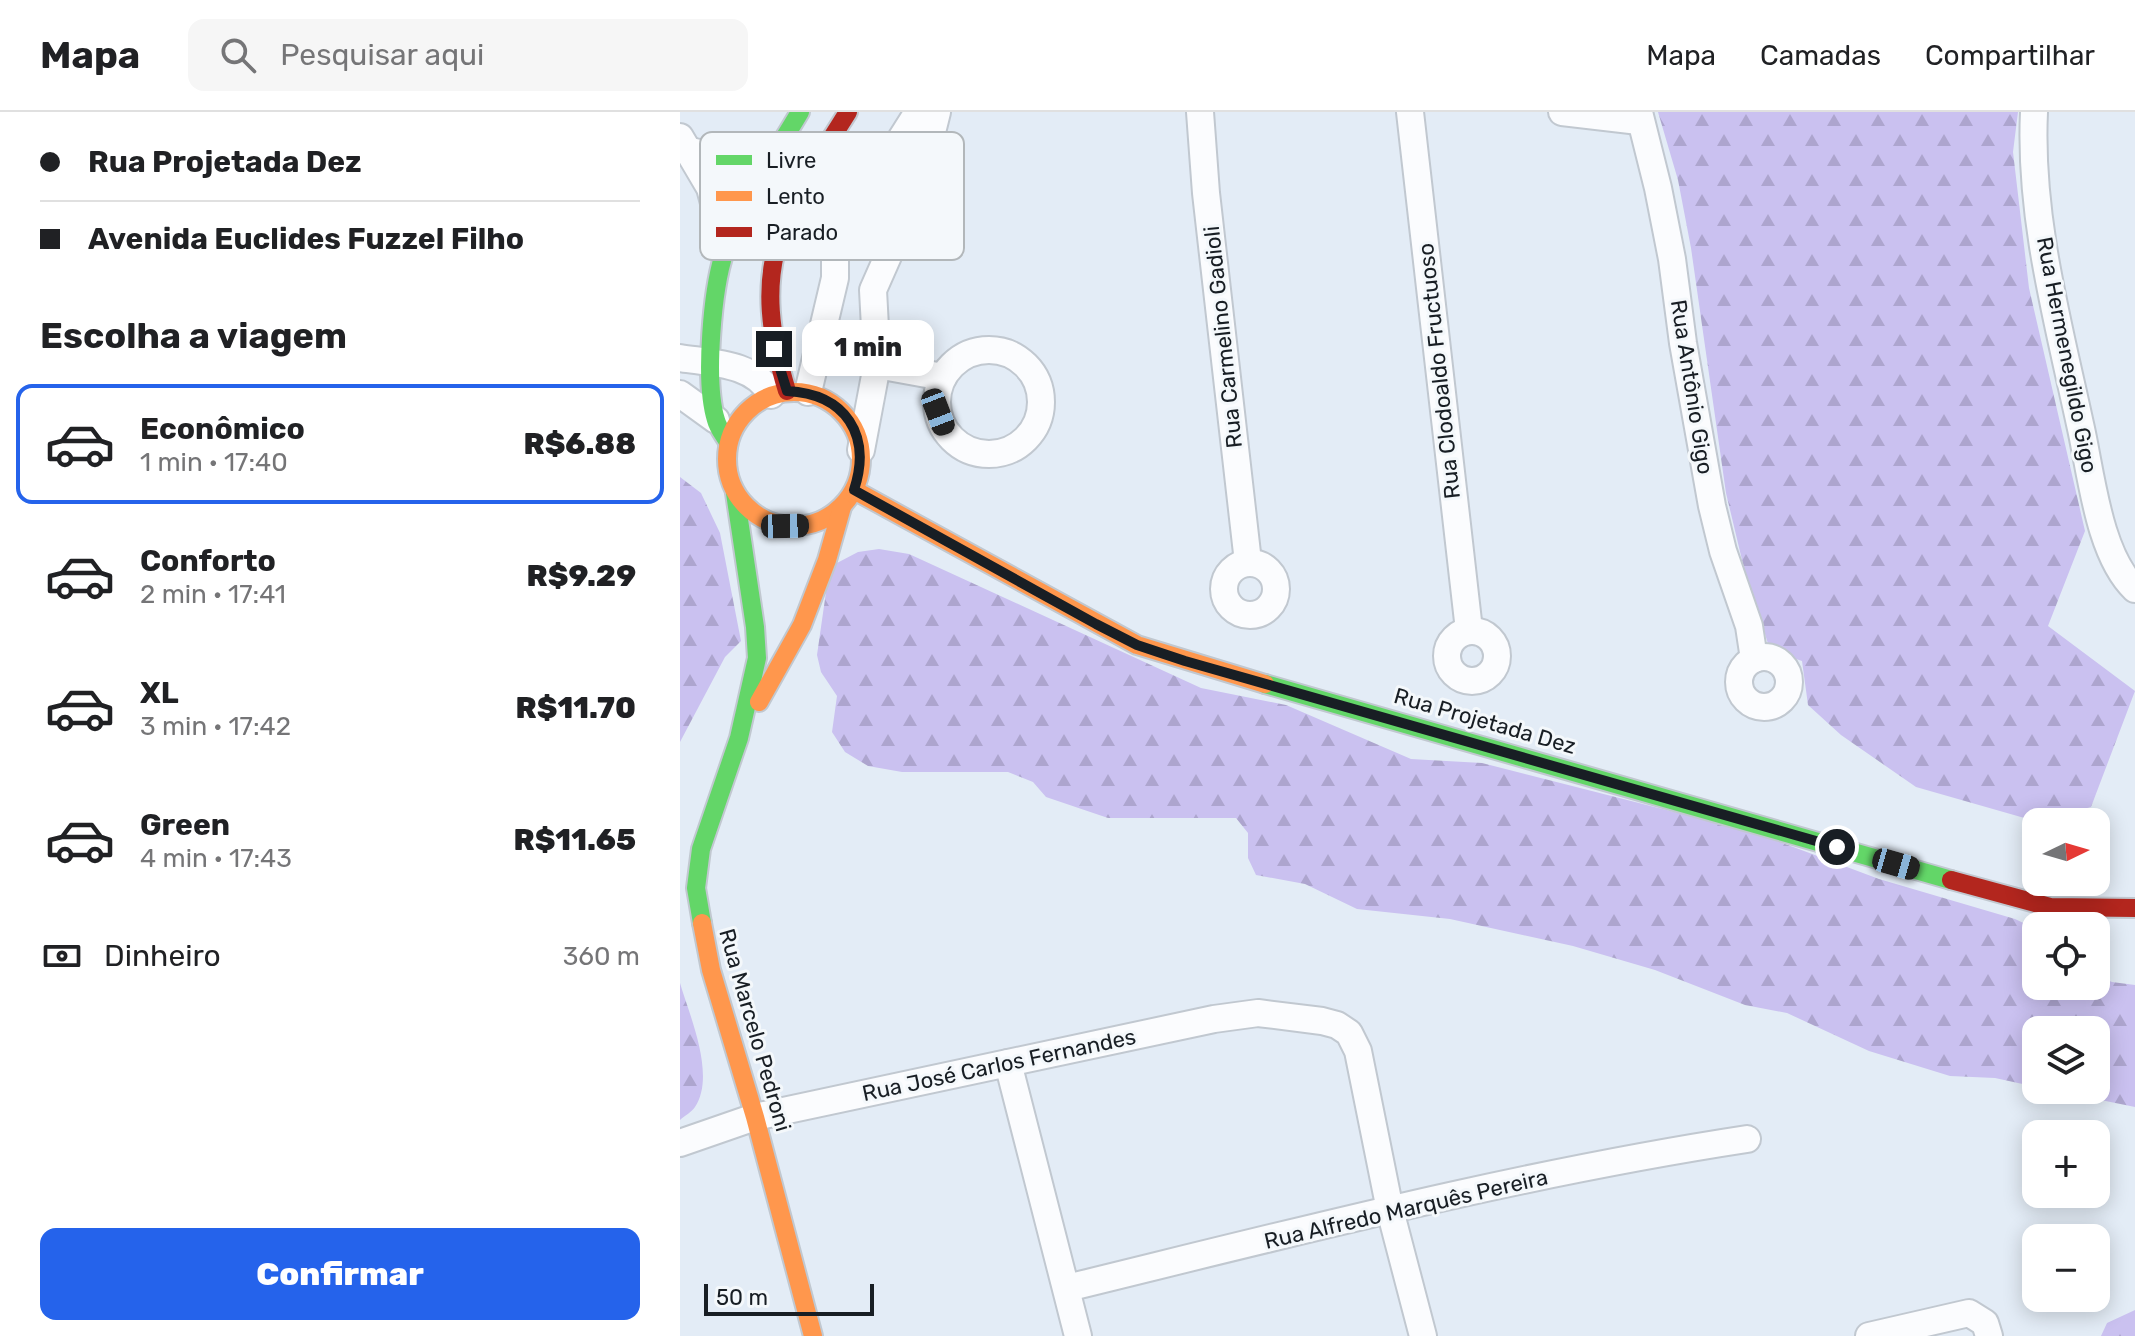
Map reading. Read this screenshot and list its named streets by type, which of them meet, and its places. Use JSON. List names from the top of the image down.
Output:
{
  "streets": {
    "street": [
      "Rua Carmelino Gadioli",
      "Rua Hermenegildo Gigo",
      "Rua Clodoaldo Fructuoso",
      "Rua Antônio Gigo",
      "Rua Projetada Dez",
      "Rua Marcelo Pedroni",
      "Rua José Carlos Fernandes",
      "Rua Alfredo Marquês Pereira"
    ]
  },
  "crossings": [
    ["Rua Projetada Dez", "Rua Marcelo Pedroni"],
    ["Rua Marcelo Pedroni", "Rua José Carlos Fernandes"],
    ["Rua José Carlos Fernandes", "Rua Alfredo Marquês Pereira"]
  ],
  "legend": ["Livre", "Lento", "Parado"],
  "scale_bar": "50 m",
  "north": "right",
  "page": {
    "header": "Mapa",
    "search": "Pesquisar aqui",
    "nav": ["Mapa", "Camadas", "Compartilhar"],
    "banner": ["Rua Projetada Dez", "Avenida Euclides Fuzzel Filho"],
    "heading": "Escolha a viagem",
    "bubble": "1 min",
    "list": [
      {
        "name": "Econômico",
        "note": "1 min · 17:40",
        "value": "R$6.88"
      },
      {
        "name": "Conforto",
        "note": "2 min · 17:41",
        "value": "R$9.29"
      },
      {
        "name": "XL",
        "note": "3 min · 17:42",
        "value": "R$11.70"
      },
      {
        "name": "Green",
        "note": "4 min · 17:43",
        "value": "R$11.65"
      }
    ],
    "map_buttons": ["+", "−"],
    "pay": ["Dinheiro", "360 m"],
    "buttons": "Confirmar",
    "scale": "50 m"
  }
}
